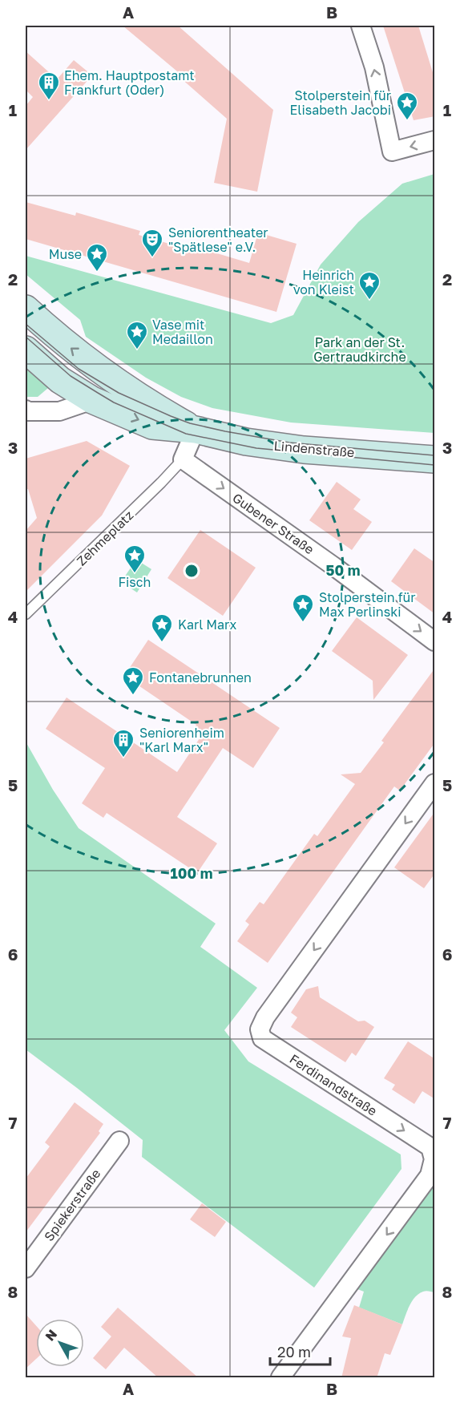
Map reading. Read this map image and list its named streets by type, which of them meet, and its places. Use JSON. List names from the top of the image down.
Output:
{
  "streets": {
    "street": [
      "Lindenstraße",
      "Gubener Straße",
      "Ferdinandstraße",
      "Spiekerstraße"
    ],
    "lane": ["Zehmeplatz"]
  },
  "crossings": [
    ["Gubener Straße", "Zehmeplatz"]
  ],
  "one_way": ["Gubener Straße"],
  "parks": ["Park an der St. Gertraudkirche"],
  "places": {
    "building": ["Ehem. Hauptpostamt Frankfurt (Oder)", "Seniorenheim \"Karl Marx\""],
    "place": [
      "Stolperstein für Elisabeth Jacobi",
      "Muse",
      "Heinrich von Kleist",
      "Vase mit Medaillon",
      "Fisch",
      "Stolperstein für Max Perlinski",
      "Karl Marx",
      "Fontanebrunnen"
    ],
    "theatre": ["Seniorentheater \"Spätlese\" e.V."]
  },
  "scale_bar": "20 m",
  "north": "top left",
  "grid": {
    "columns": ["A", "B"],
    "rows": [
      "1",
      "2",
      "3",
      "4",
      "5",
      "6",
      "7",
      "8"
    ]
  },
  "rings": ["50 m", "100 m"]
}
